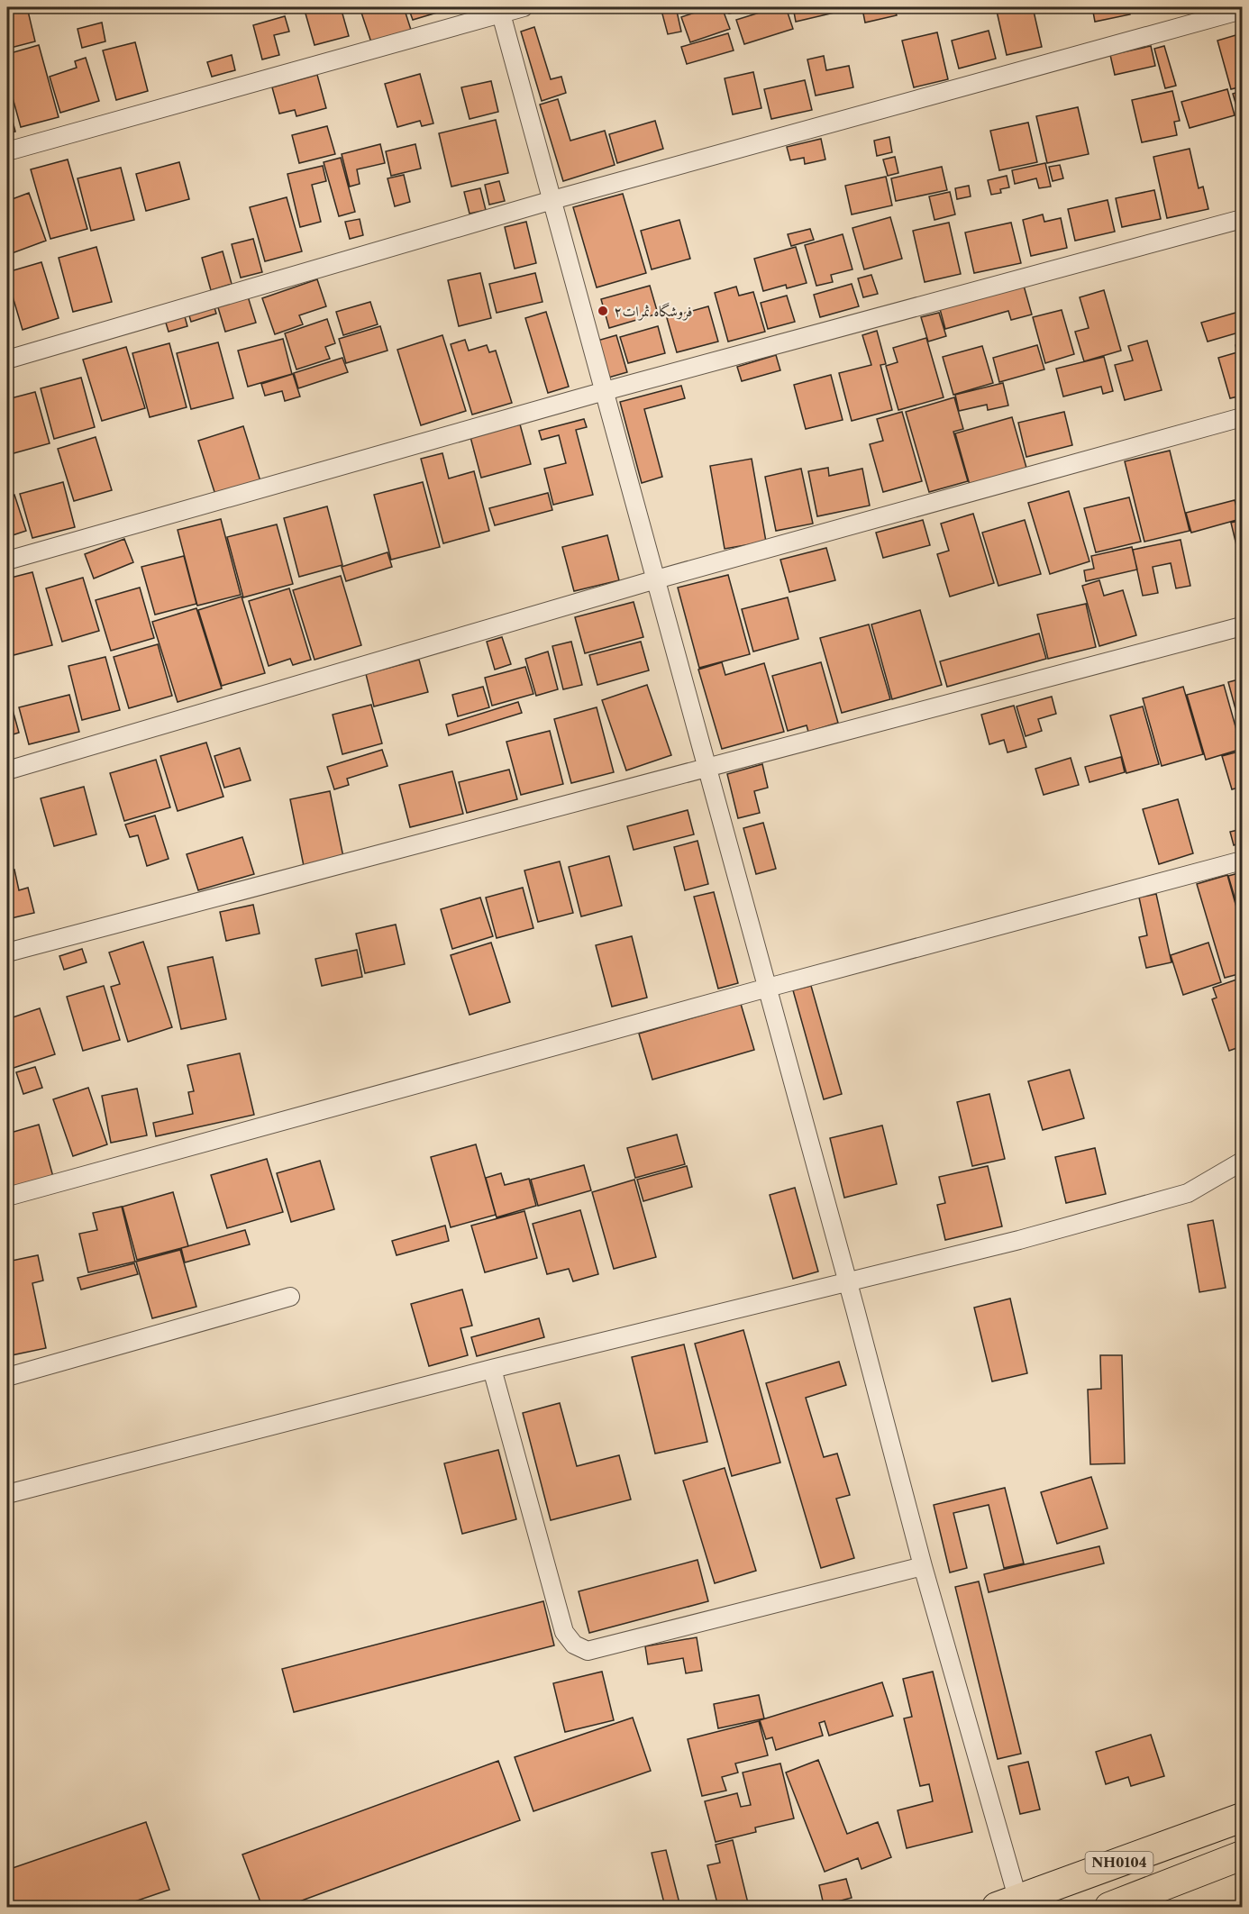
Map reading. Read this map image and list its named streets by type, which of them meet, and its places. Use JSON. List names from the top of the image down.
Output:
{
  "streets": {
    "highway": ["NH0104"]
  },
  "places": ["فروشگاه ثمرات٢"]
}
